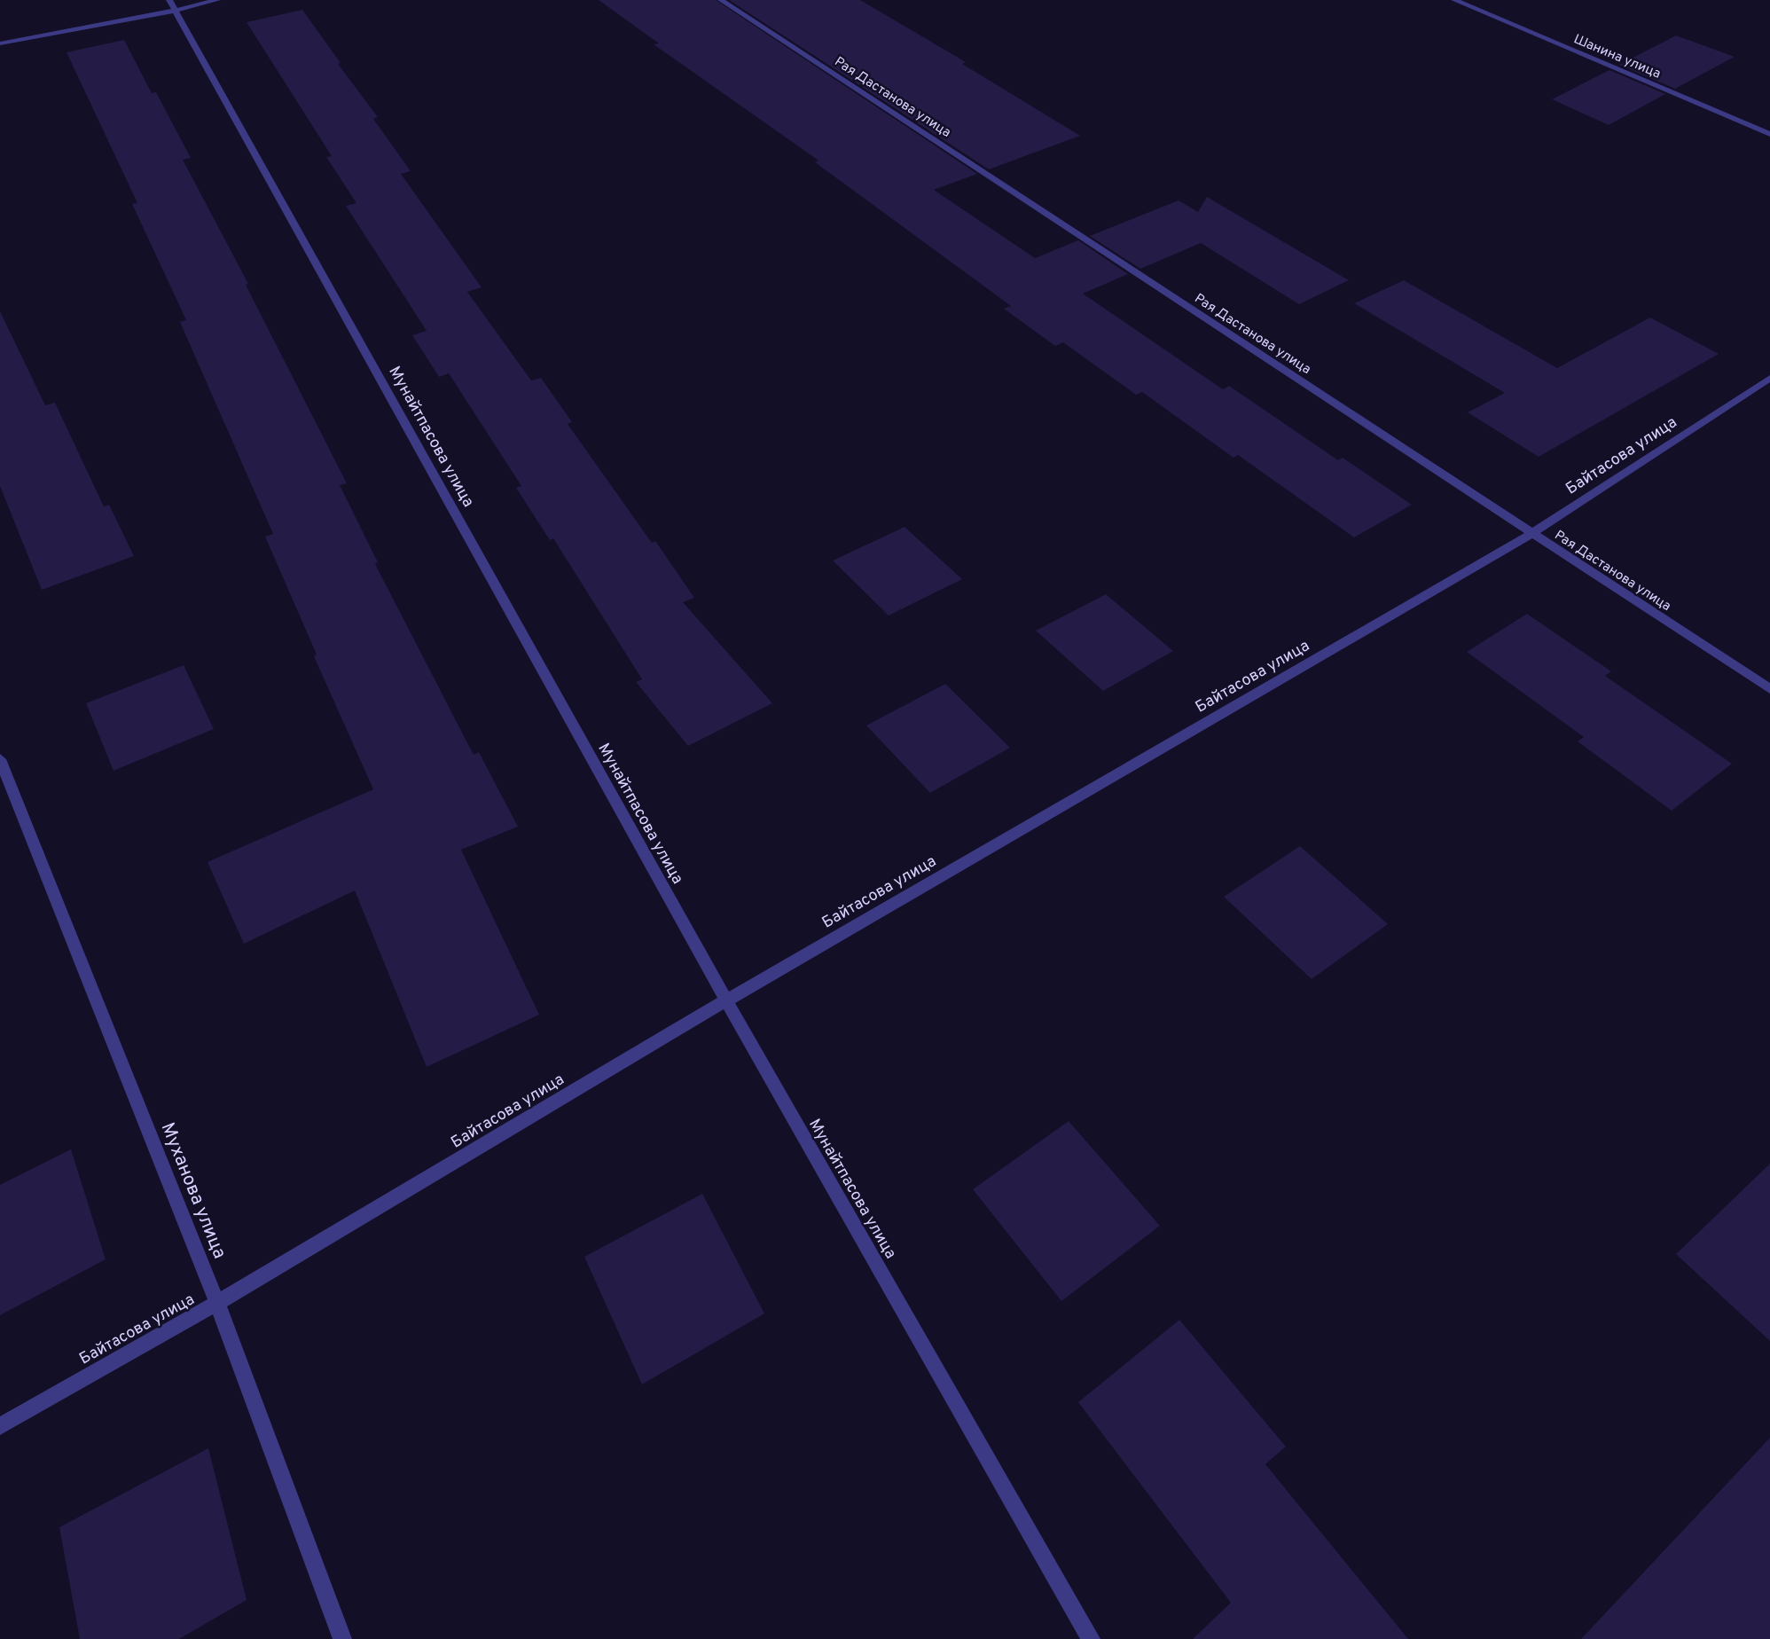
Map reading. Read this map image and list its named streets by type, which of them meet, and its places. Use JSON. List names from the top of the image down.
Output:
{
  "streets": {
    "street": [
      "Шанина улица",
      "Рая Дастанова улица",
      "Мунайтпасова улица",
      "Байтасова улица",
      "Муханова улица"
    ]
  },
  "crossings": [
    ["Рая Дастанова улица", "Байтасова улица"],
    ["Мунайтпасова улица", "Байтасова улица"],
    ["Байтасова улица", "Муханова улица"]
  ]
}
